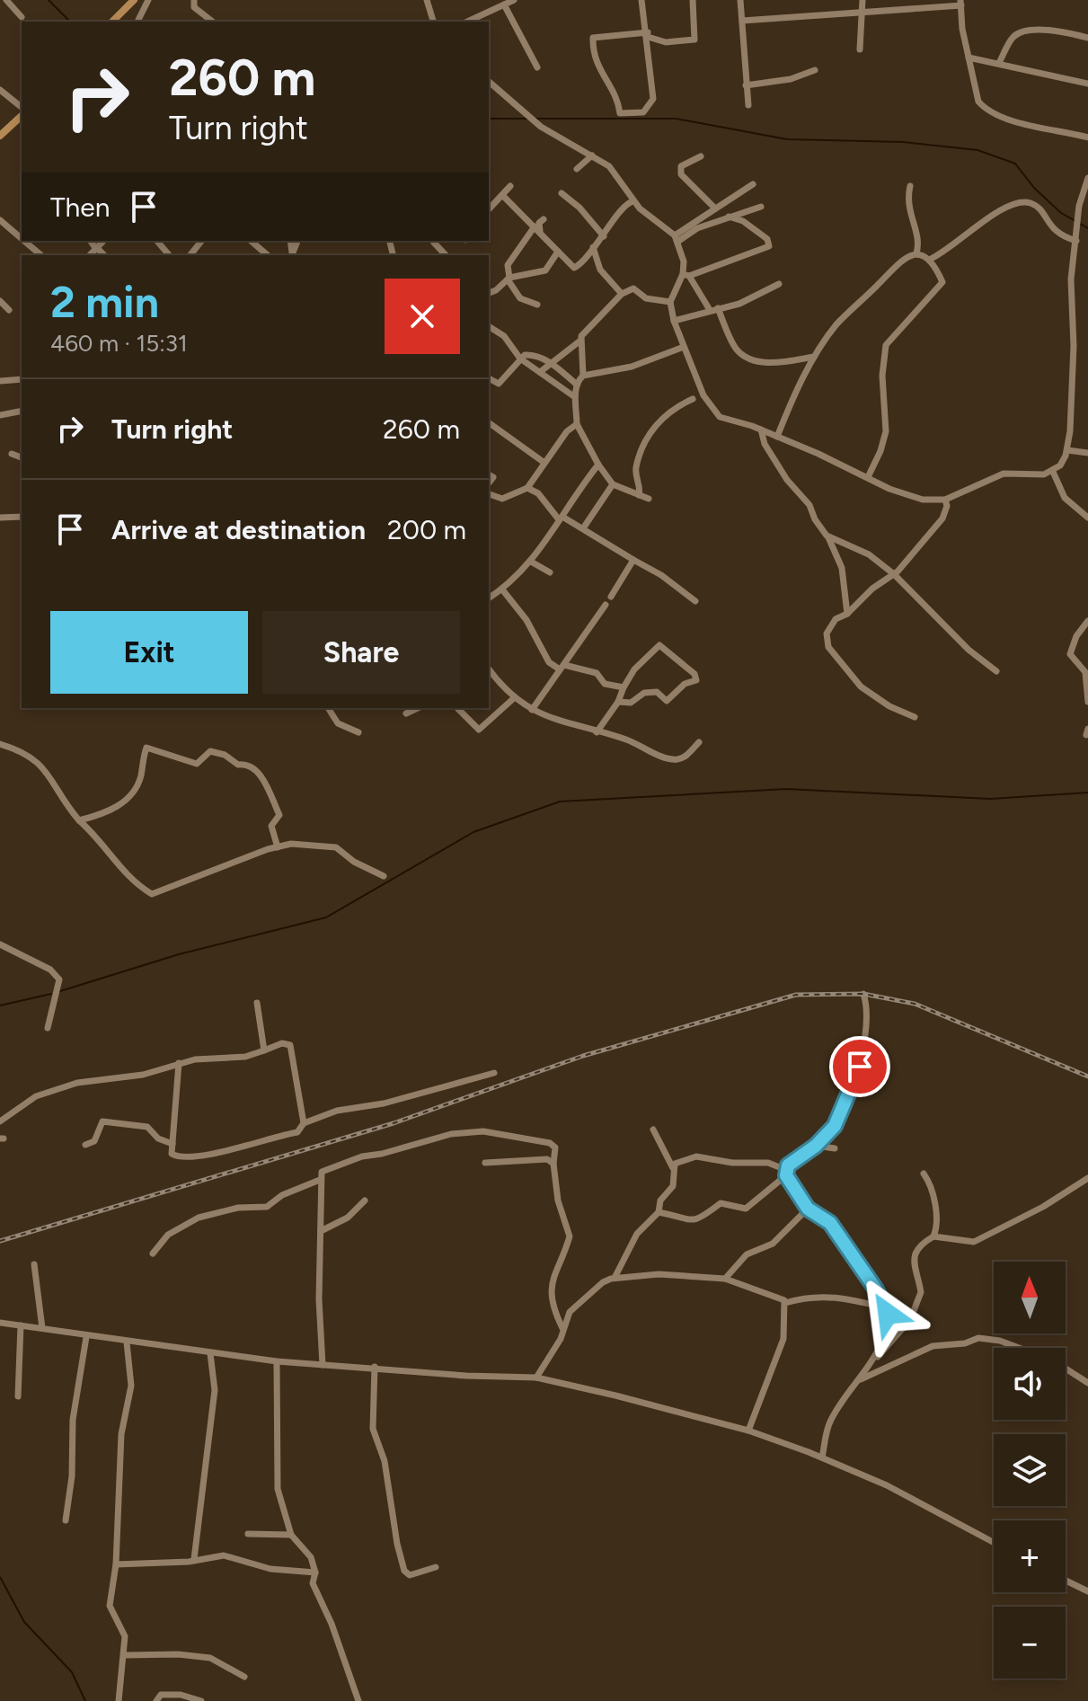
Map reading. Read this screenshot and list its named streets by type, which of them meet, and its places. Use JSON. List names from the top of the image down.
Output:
{
  "north": "top",
  "page": {
    "turn": ["260 m", "Turn right"],
    "then": "Then",
    "heading": ["2 min", "460 m · 15:31"],
    "list": [
      {
        "name": "Turn right",
        "value": "260 m"
      },
      {
        "name": "Arrive at destination",
        "value": "200 m"
      }
    ],
    "buttons": ["Exit", "Share"],
    "map_buttons": ["+", "−"]
  }
}
